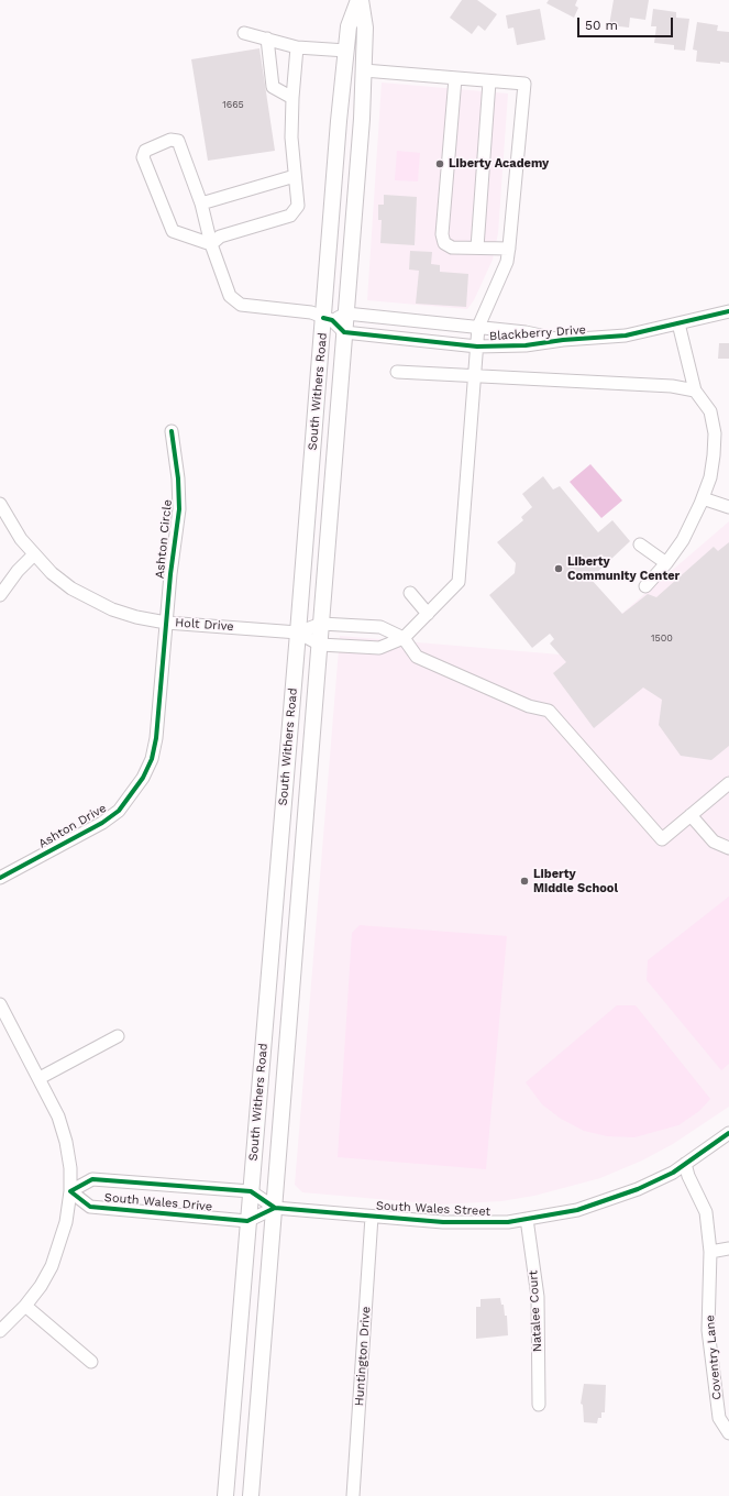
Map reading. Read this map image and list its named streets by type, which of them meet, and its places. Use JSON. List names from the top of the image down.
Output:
{
  "streets": {
    "main road": ["South Withers Road"],
    "street": [
      "Blackberry Drive",
      "Ashton Circle",
      "Holt Drive",
      "Ashton Drive",
      "South Wales Drive",
      "South Wales Street",
      "Natalee Court",
      "Huntington Drive",
      "Coventry Lane"
    ]
  },
  "crossings": [
    ["Blackberry Drive", "South Withers Road"],
    ["South Withers Road", "Holt Drive"],
    ["South Withers Road", "South Wales Drive"],
    ["South Withers Road", "South Wales Street"],
    ["Ashton Circle", "Holt Drive"],
    ["Ashton Circle", "Ashton Drive"],
    ["Holt Drive", "Ashton Drive"],
    ["South Wales Drive", "South Wales Street"],
    ["South Wales Street", "Natalee Court"],
    ["South Wales Street", "Huntington Drive"],
    ["South Wales Street", "Coventry Lane"]
  ],
  "places": ["Liberty Academy", "Liberty Community Center", "Liberty Middle School"],
  "house_numbers": ["1665", "1500"],
  "scale_bar": "50 m"
}
